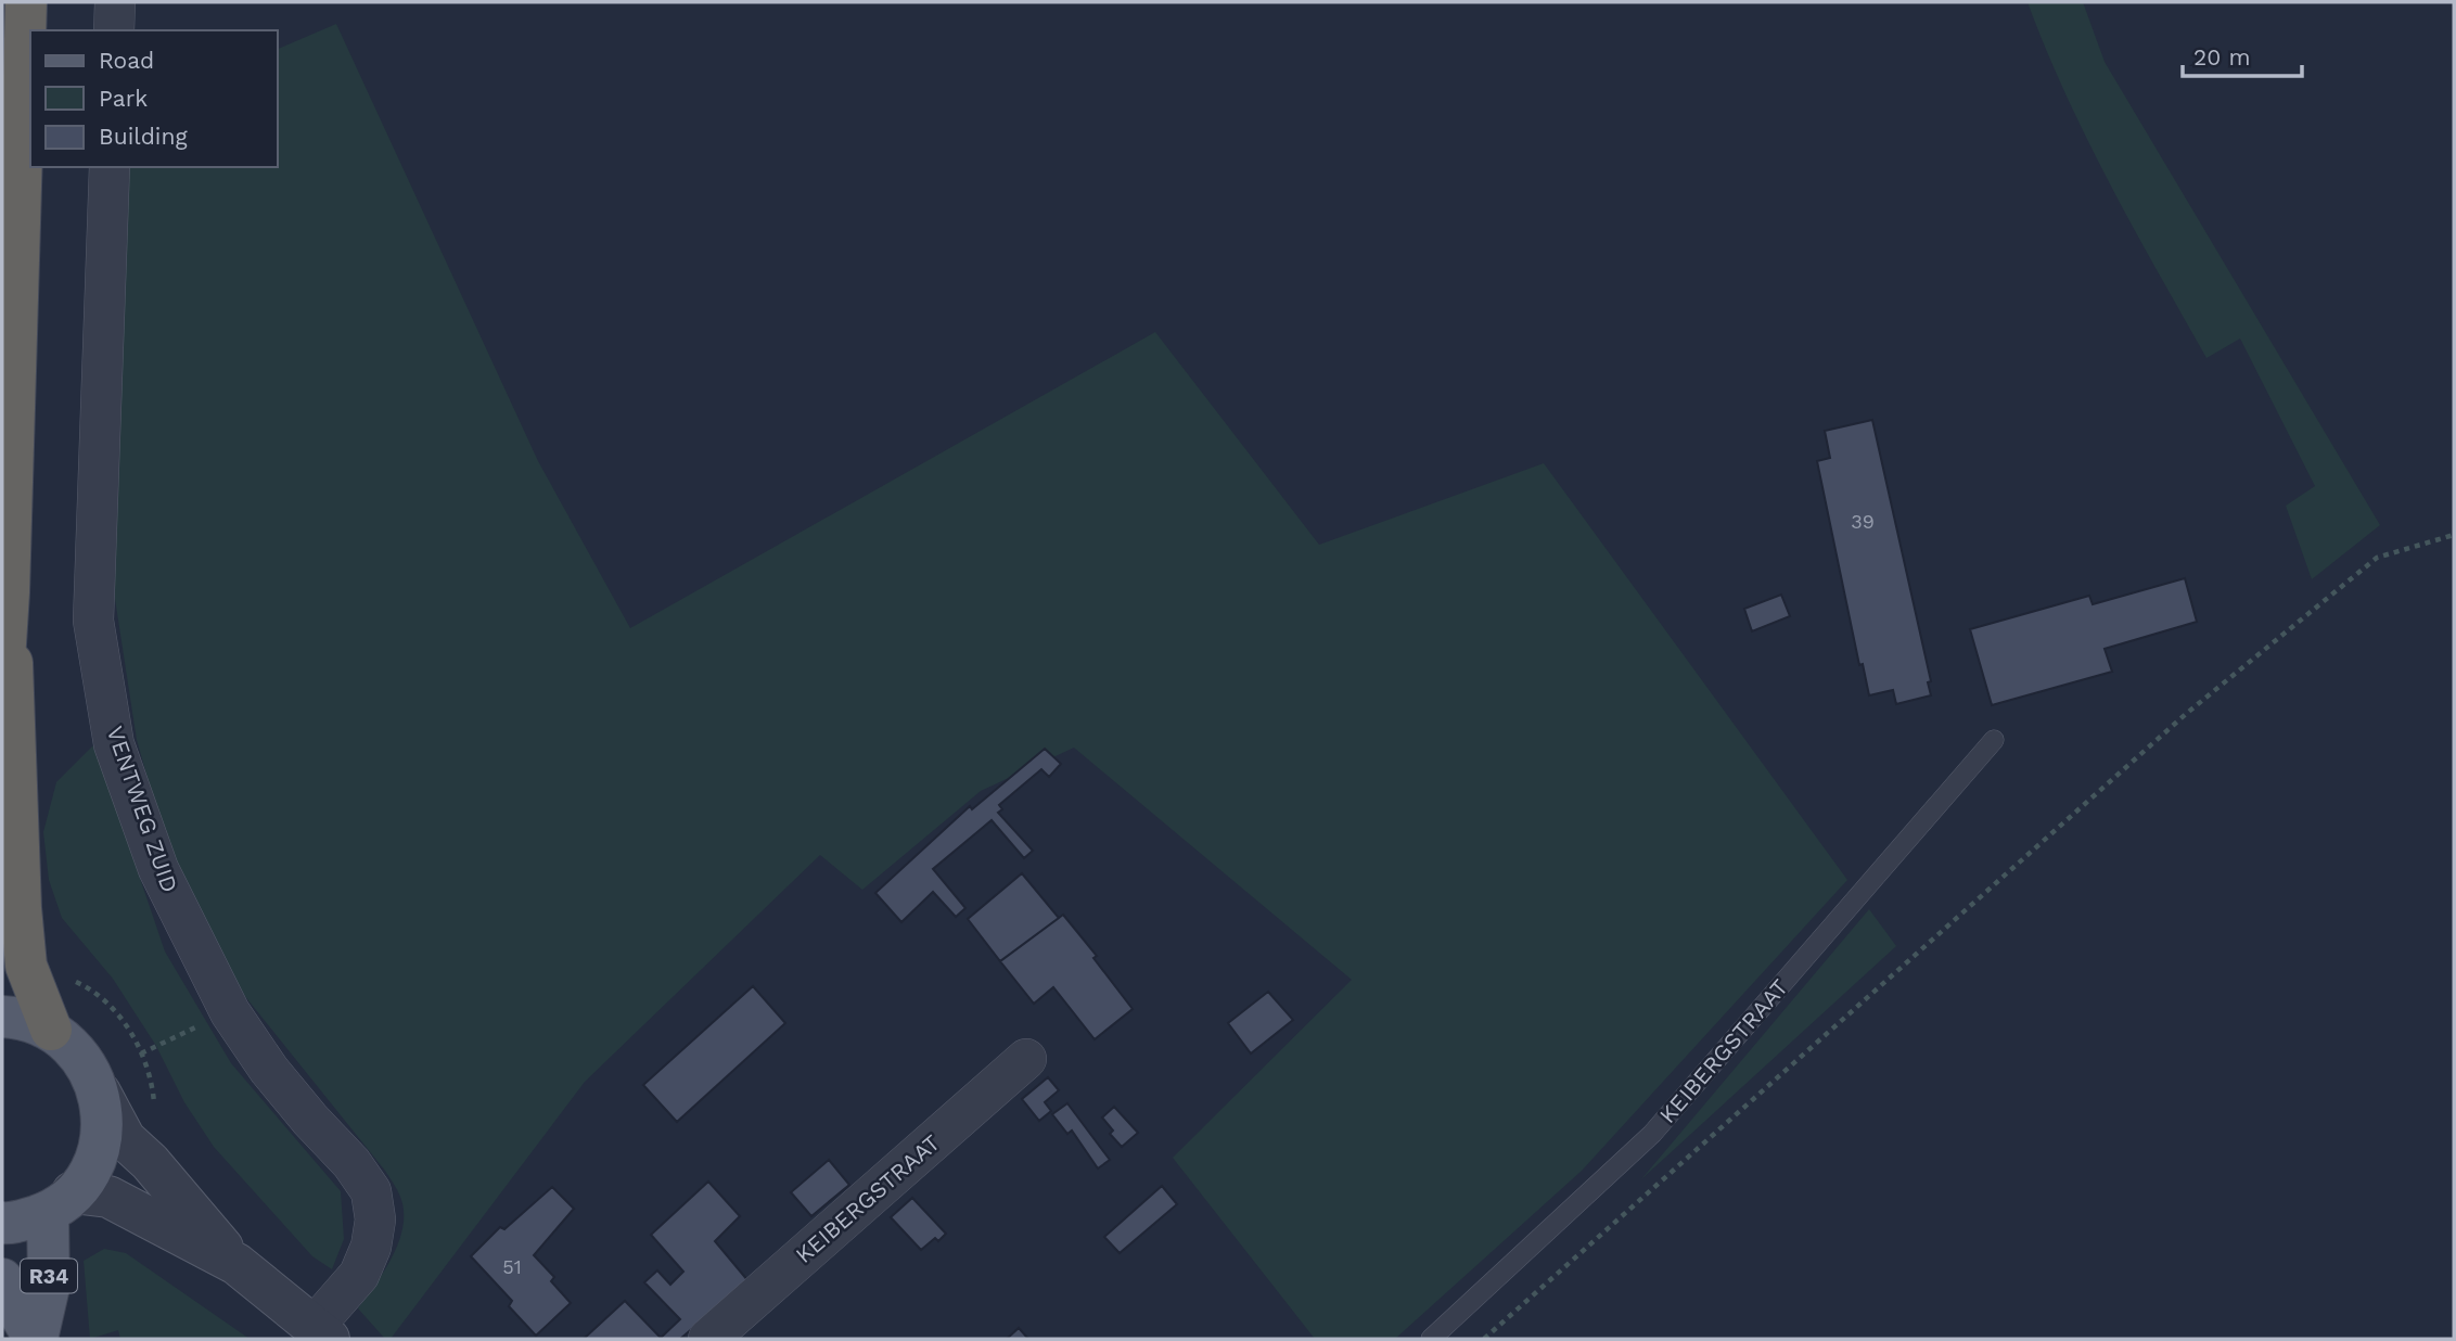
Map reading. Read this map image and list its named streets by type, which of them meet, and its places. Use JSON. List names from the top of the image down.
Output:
{
  "streets": {
    "main road": ["R34"],
    "street": ["VENTWEG ZUID", "KEIBERGSTRAAT"]
  },
  "house_numbers": ["39", "51"],
  "legend": ["Road", "Park", "Building"],
  "scale_bar": "20 m"
}
